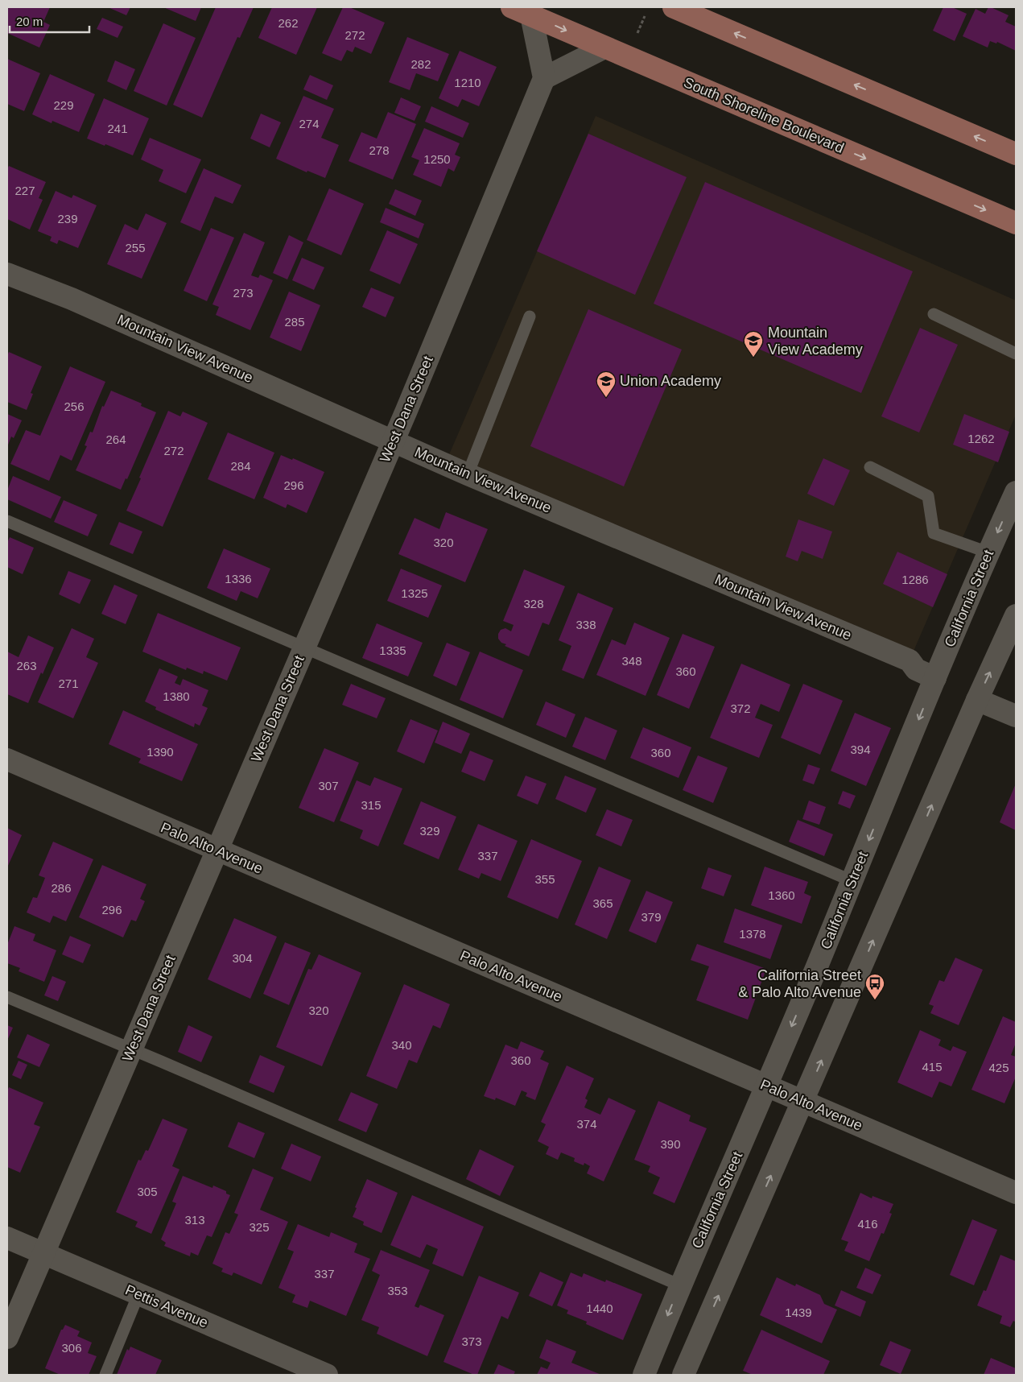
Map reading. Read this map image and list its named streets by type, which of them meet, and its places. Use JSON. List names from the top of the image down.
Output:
{
  "streets": {
    "main road": ["South Shoreline Boulevard"],
    "street": [
      "Mountain View Avenue",
      "West Dana Street",
      "California Street",
      "Palo Alto Avenue",
      "Pettis Avenue"
    ]
  },
  "crossings": [
    ["Mountain View Avenue", "West Dana Street"],
    ["Mountain View Avenue", "California Street"],
    ["West Dana Street", "Palo Alto Avenue"],
    ["West Dana Street", "Pettis Avenue"],
    ["California Street", "Palo Alto Avenue"]
  ],
  "places": {
    "school or university": ["Mountain View Academy", "Union Academy"],
    "bus stop": ["California Street & Palo Alto Avenue"]
  },
  "house_numbers": [
    "262",
    "272",
    "282",
    "1210",
    "229",
    "274",
    "241",
    "278",
    "1250",
    "227",
    "239",
    "255",
    "273",
    "285",
    "256",
    "1262",
    "264",
    "272",
    "284",
    "296",
    "320",
    "1336",
    "1286",
    "1325",
    "328",
    "338",
    "1335",
    "348",
    "263",
    "360",
    "271",
    "1380",
    "372",
    "394",
    "1390",
    "360",
    "307",
    "315",
    "329",
    "337",
    "355",
    "286",
    "1360",
    "365",
    "296",
    "379",
    "1378",
    "304",
    "320",
    "340",
    "360",
    "415",
    "425",
    "374",
    "390",
    "305",
    "313",
    "416",
    "325",
    "337",
    "353",
    "1440",
    "1439",
    "373",
    "306"
  ],
  "scale_bar": "20 m"
}
